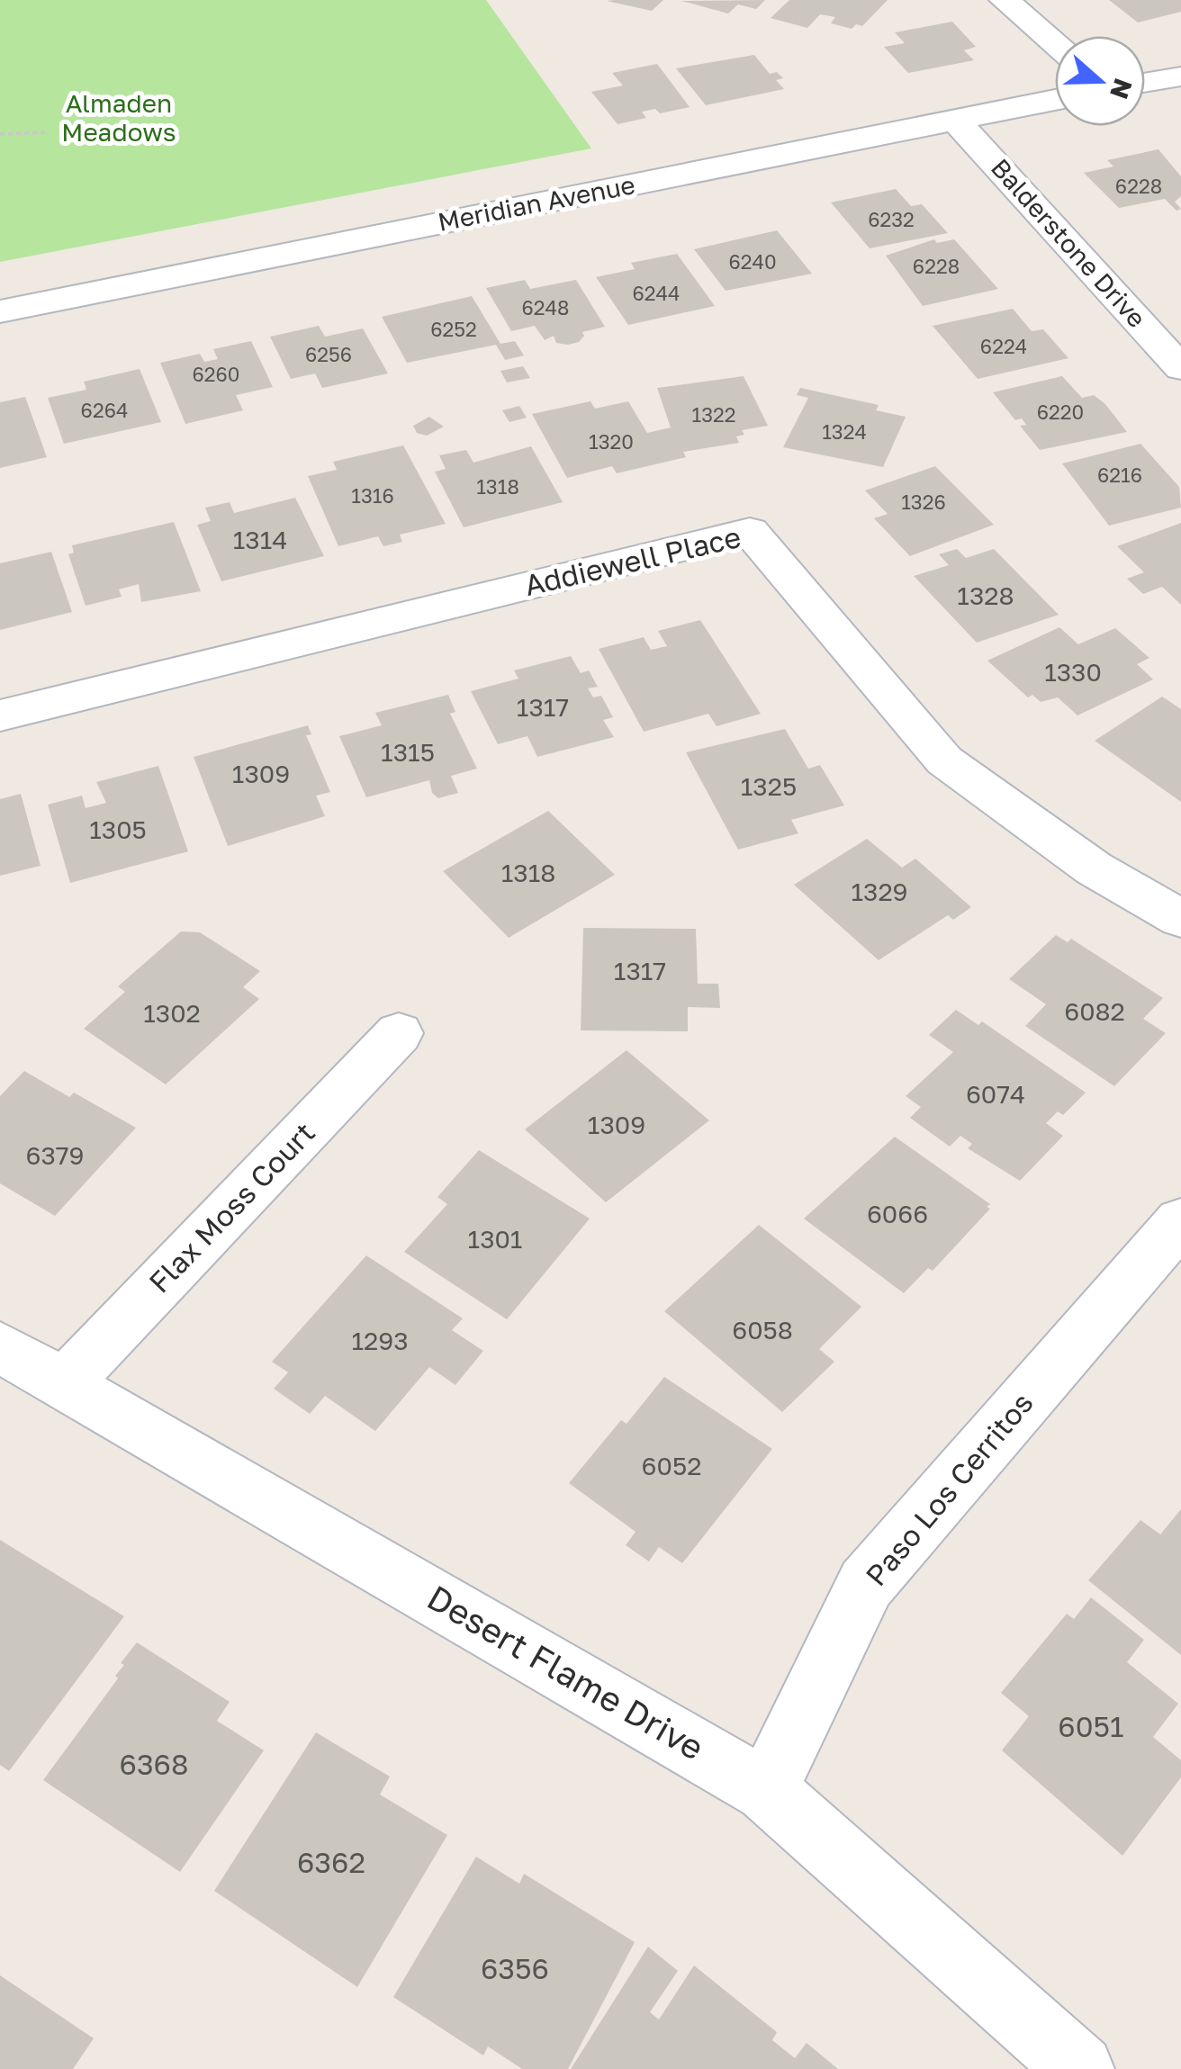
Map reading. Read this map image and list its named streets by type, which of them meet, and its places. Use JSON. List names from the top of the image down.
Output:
{
  "streets": {
    "street": [
      "Meridian Avenue",
      "Balderstone Drive",
      "Addiewell Place",
      "Flax Moss Court",
      "Paso Los Cerritos",
      "Desert Flame Drive"
    ]
  },
  "crossings": [
    ["Meridian Avenue", "Balderstone Drive"],
    ["Flax Moss Court", "Desert Flame Drive"],
    ["Paso Los Cerritos", "Desert Flame Drive"]
  ],
  "parks": ["Almaden Meadows"],
  "house_numbers": [
    "6228",
    "6232",
    "6240",
    "6228",
    "6244",
    "6248",
    "6252",
    "6224",
    "6256",
    "6260",
    "6264",
    "6220",
    "1322",
    "1324",
    "1320",
    "6216",
    "1318",
    "1316",
    "1326",
    "1314",
    "1328",
    "1330",
    "1317",
    "1315",
    "1309",
    "1325",
    "1305",
    "1318",
    "1329",
    "1317",
    "6082",
    "1302",
    "6074",
    "1309",
    "6379",
    "6066",
    "1301",
    "6058",
    "1293",
    "6052",
    "6051",
    "6368",
    "6362",
    "6356"
  ],
  "north": "right"
}
